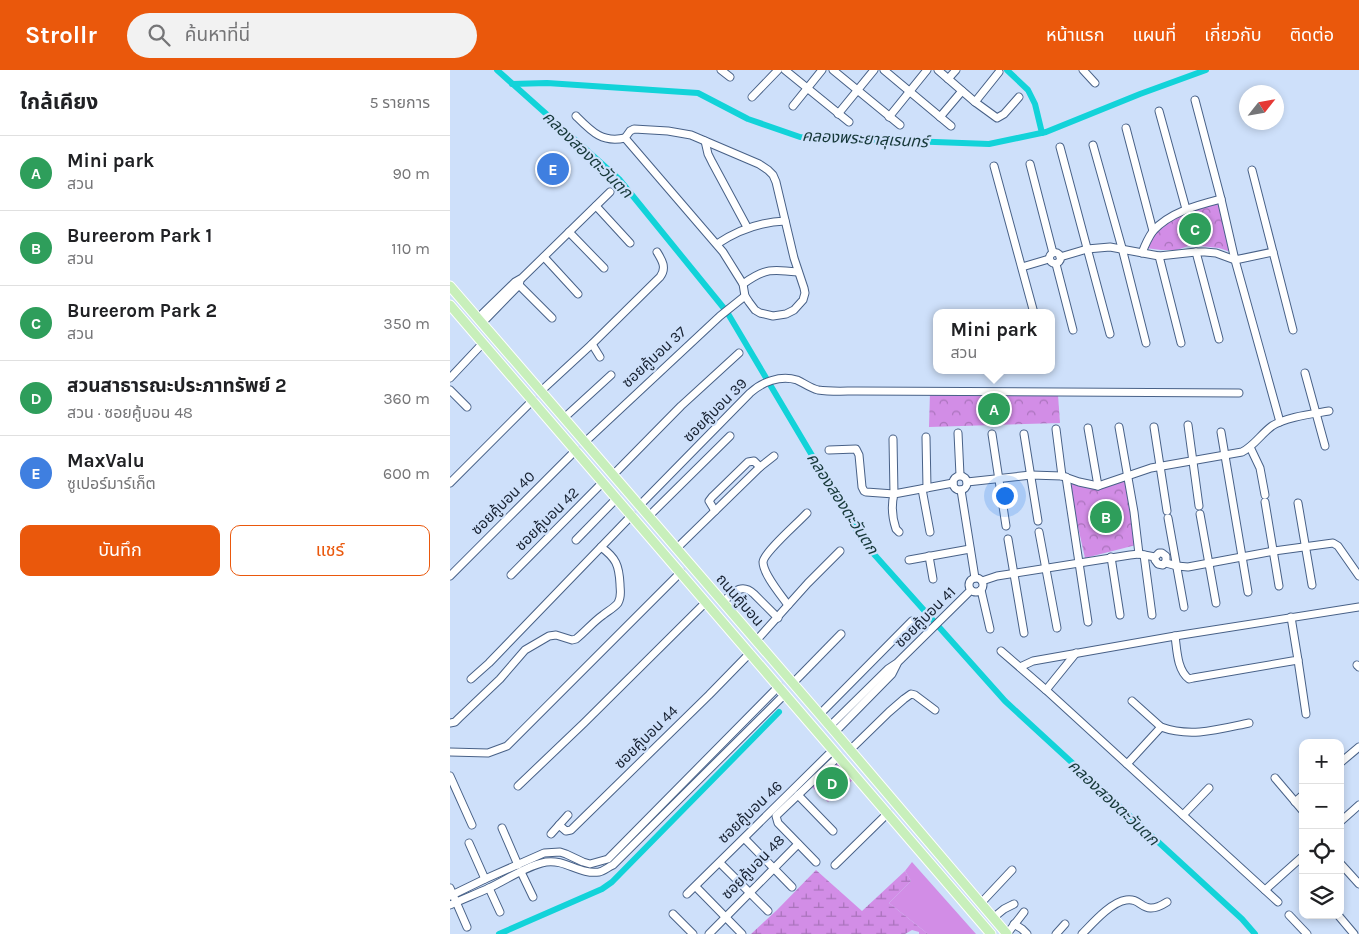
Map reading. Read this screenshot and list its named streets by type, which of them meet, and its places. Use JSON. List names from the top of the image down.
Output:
{
  "streets": {
    "main road": ["ถนนคู้บอน"],
    "street": [
      "ซอยคู้บอน 37",
      "ซอยคู้บอน 39",
      "ซอยคู้บอน 40",
      "ซอยคู้บอน 42",
      "ซอยคู้บอน 41",
      "ซอยคู้บอน 44",
      "ซอยคู้บอน 46",
      "ซอยคู้บอน 48"
    ]
  },
  "crossings": [
    ["ซอยคู้บอน 37", "ถนนคู้บอน"],
    ["ซอยคู้บอน 39", "ถนนคู้บอน"],
    ["ซอยคู้บอน 40", "ถนนคู้บอน"],
    ["ซอยคู้บอน 42", "ถนนคู้บอน"],
    ["ถนนคู้บอน", "ซอยคู้บอน 41"],
    ["ถนนคู้บอน", "ซอยคู้บอน 44"],
    ["ถนนคู้บอน", "ซอยคู้บอน 46"],
    ["ถนนคู้บอน", "ซอยคู้บอน 48"],
    ["ซอยคู้บอน 46", "ซอยคู้บอน 48"]
  ],
  "water": ["คลองพระยาสุเรนทร์", "คลองสองตะวันตก"],
  "north": "top right",
  "page": {
    "header": "Strollr",
    "search": "ค้นหาที่นี่",
    "nav": [
      "หน้าแรก",
      "แผนที่",
      "เกี่ยวกับ",
      "ติดต่อ"
    ],
    "heading": ["ใกล้เคียง", "5 รายการ"],
    "list": [
      {
        "mark": "A",
        "name": "Mini park",
        "note": "สวน",
        "value": "90 m"
      },
      {
        "mark": "B",
        "name": "Bureerom Park 1",
        "note": "สวน",
        "value": "110 m"
      },
      {
        "mark": "C",
        "name": "Bureerom Park 2",
        "note": "สวน",
        "value": "350 m"
      },
      {
        "mark": "D",
        "name": "สวนสาธารณะประภาทรัพย์ 2",
        "note": "สวน · ซอยคู้บอน 48",
        "value": "360 m"
      },
      {
        "mark": "E",
        "name": "MaxValu",
        "note": "ซูเปอร์มาร์เก็ต",
        "value": "600 m"
      }
    ],
    "pins": [
      "E",
      "C",
      "A",
      "B",
      "D"
    ],
    "popup": ["Mini park", "สวน"],
    "buttons": ["บันทึก", "แชร์"],
    "map_buttons": ["+", "−"]
  }
}
